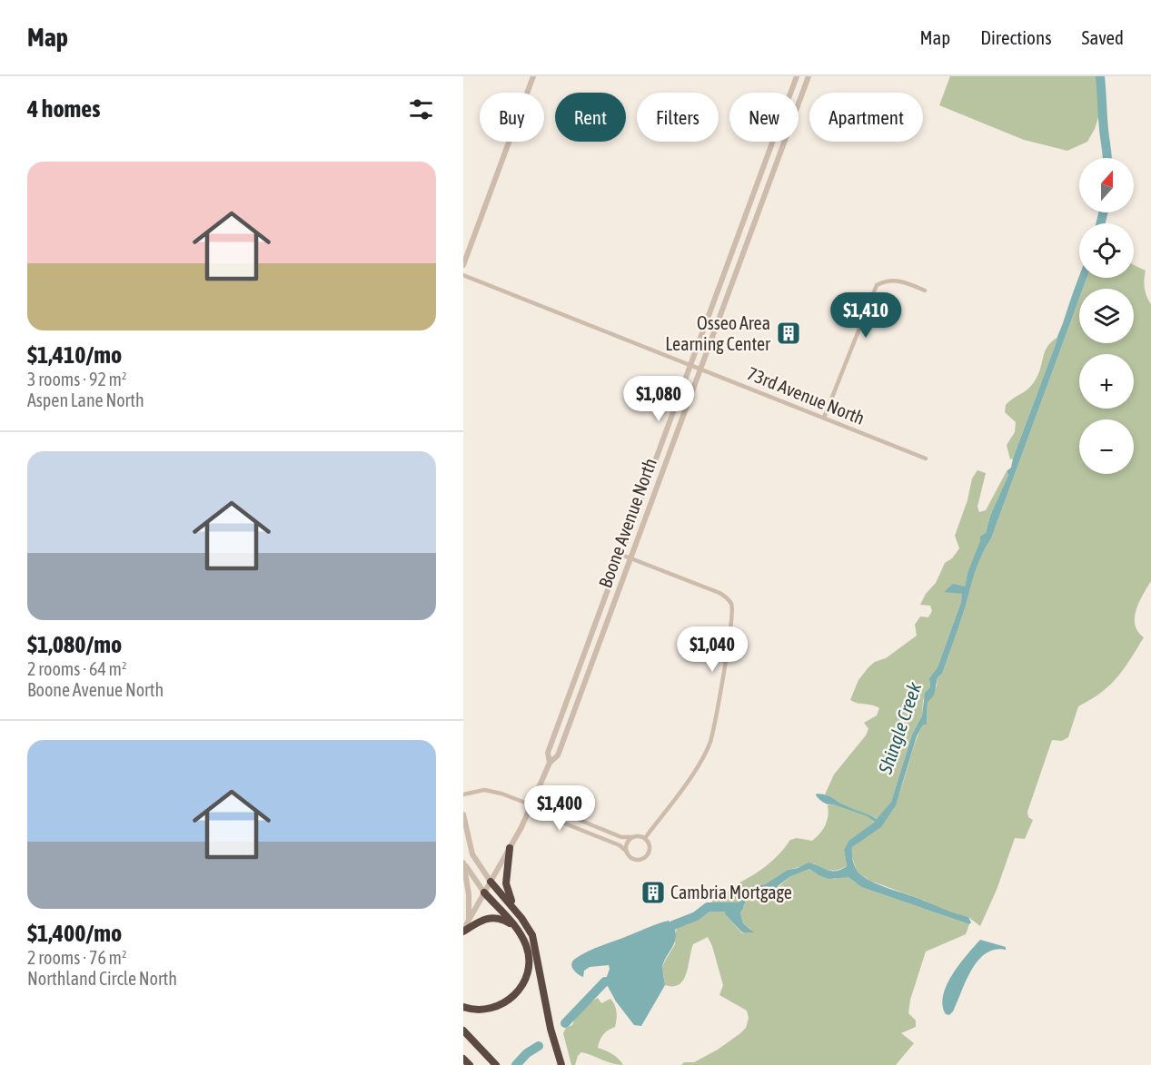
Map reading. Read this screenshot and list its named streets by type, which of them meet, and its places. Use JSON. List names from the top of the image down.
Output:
{
  "streets": {
    "street": ["73rd Avenue North", "Boone Avenue North"]
  },
  "crossings": [
    ["73rd Avenue North", "Boone Avenue North"]
  ],
  "water": ["Shingle Creek"],
  "places": {
    "building": ["Osseo Area Learning Center", "Cambria Mortgage"]
  },
  "north": "top",
  "page": {
    "header": "Map",
    "nav": ["Map", "Directions", "Saved"],
    "heading": "4 homes",
    "chip": [
      "Buy",
      "Rent",
      "Filters",
      "New",
      "Apartment"
    ],
    "list": [
      {
        "name": "$1,410/mo",
        "note": "3 rooms · 92 m² · Aspen Lane North"
      },
      {
        "name": "$1,080/mo",
        "note": "2 rooms · 64 m² · Boone Avenue North"
      },
      {
        "name": "$1,400/mo",
        "note": "2 rooms · 76 m² · Northland Circle North"
      }
    ],
    "map_buttons": ["+", "−"],
    "price": [
      "$1,410",
      "$1,080",
      "$1,040",
      "$1,400"
    ]
  }
}
